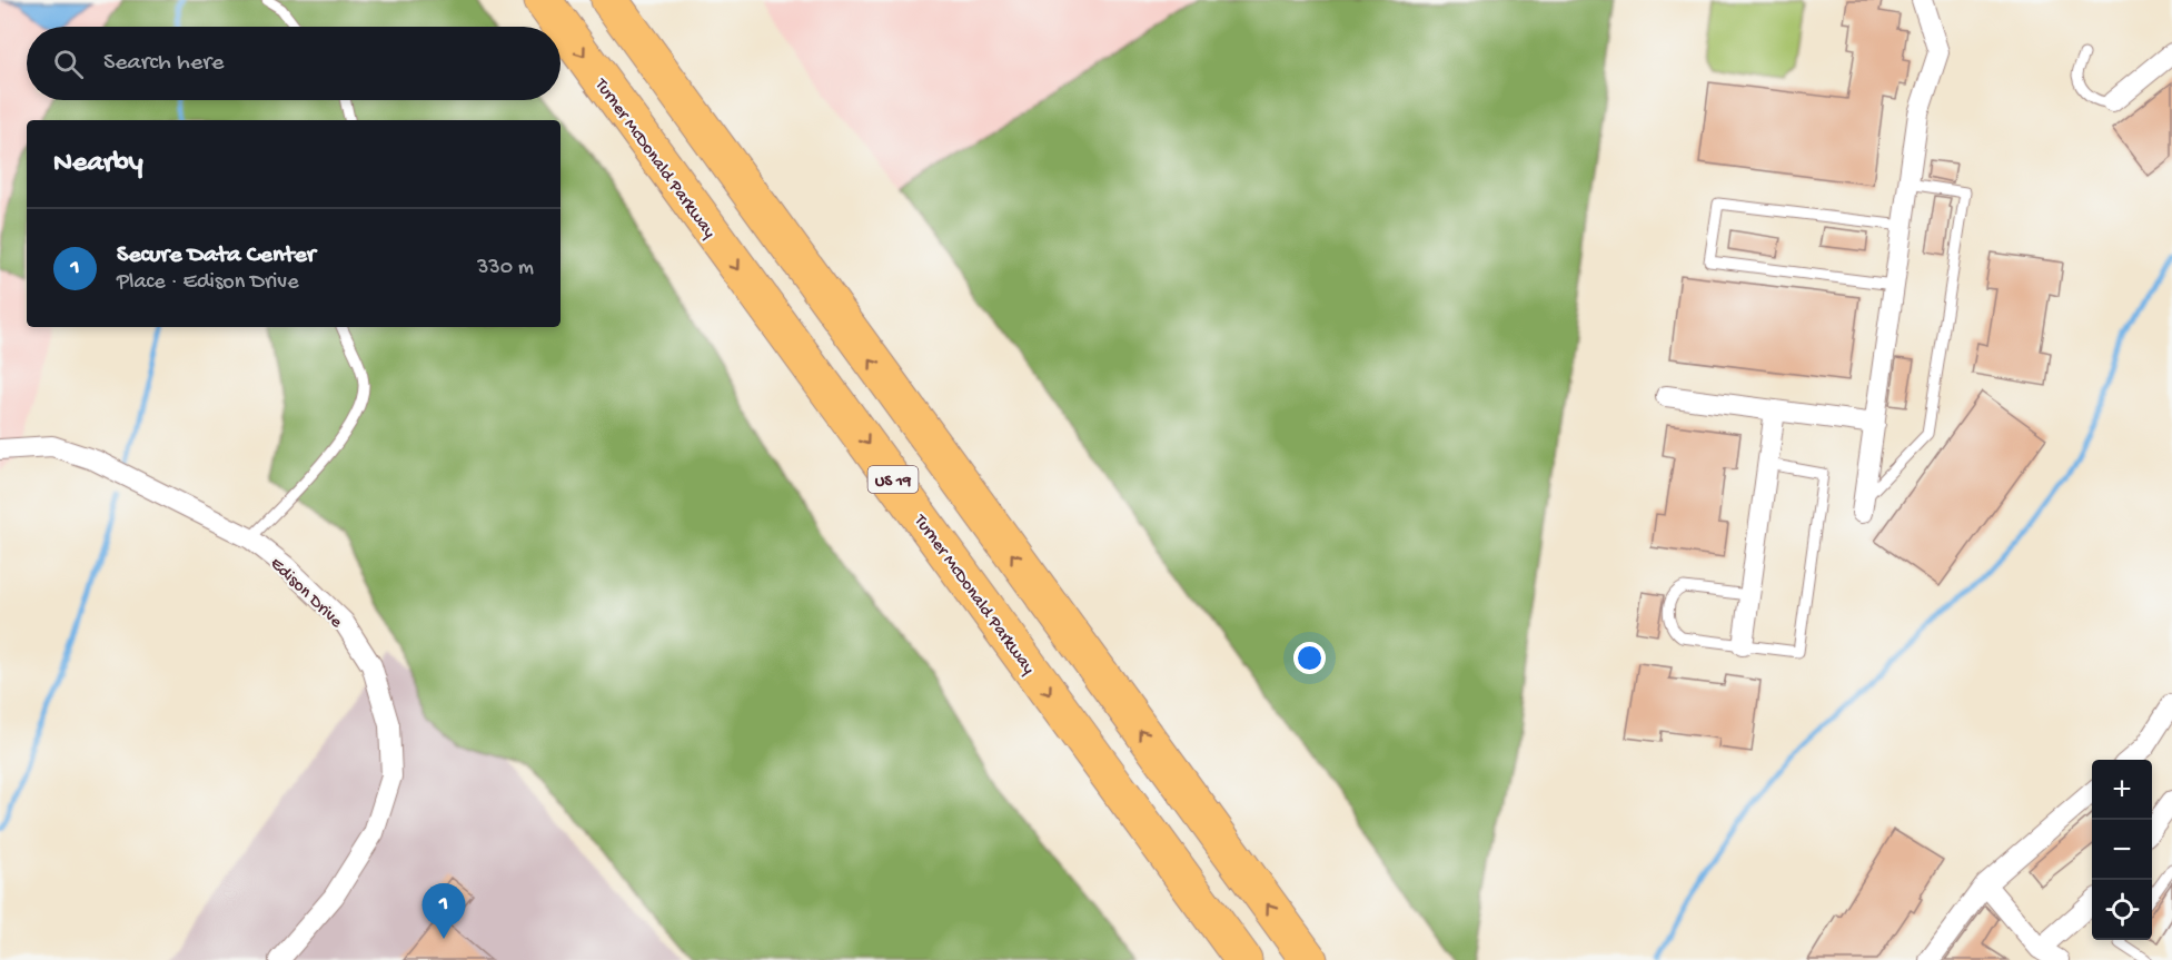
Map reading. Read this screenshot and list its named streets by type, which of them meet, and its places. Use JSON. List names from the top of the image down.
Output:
{
  "streets": {
    "highway": ["Turner McDonald Parkway", "US 19"],
    "street": ["Edison Drive"]
  },
  "page": {
    "search": "Search here",
    "heading": "Nearby",
    "list": [
      {
        "mark": "1",
        "name": "Secure Data Center",
        "note": "Place · Edison Drive",
        "value": "330 m"
      }
    ],
    "map_buttons": ["+", "−"],
    "pins": "1"
  }
}
